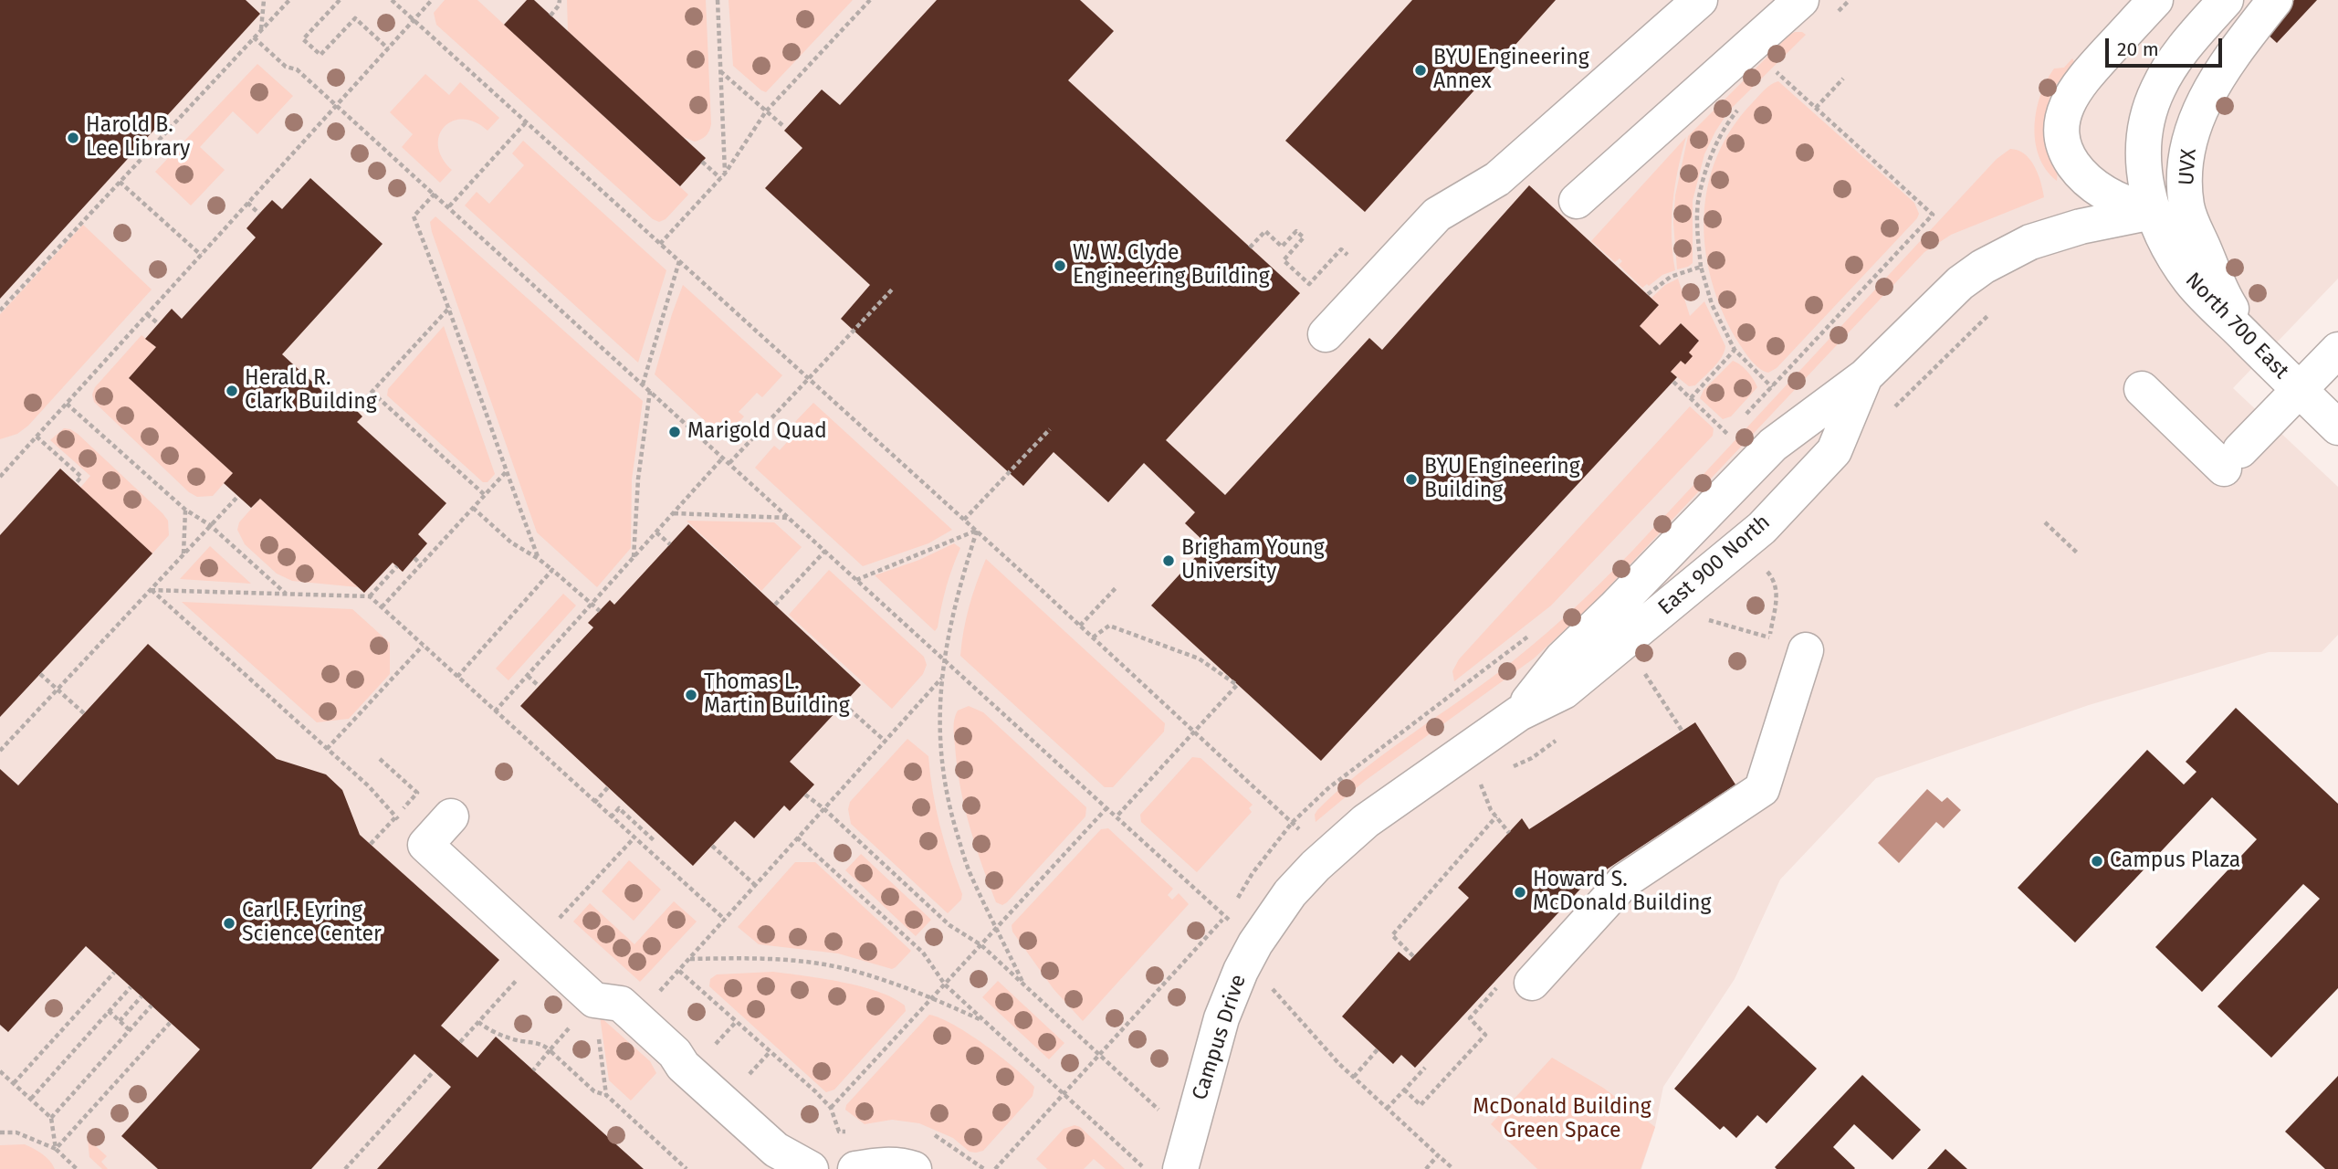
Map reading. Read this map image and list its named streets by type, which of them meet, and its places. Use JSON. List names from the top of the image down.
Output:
{
  "streets": {
    "street": [
      "UVX",
      "North 700 East",
      "East 900 North",
      "Campus Drive"
    ]
  },
  "crossings": [
    ["UVX", "North 700 East"],
    ["North 700 East", "East 900 North"],
    ["East 900 North", "Campus Drive"]
  ],
  "parks": ["McDonald Building Green Space"],
  "places": [
    "BYU Engineering Annex",
    "Harold B. Lee Library",
    "W. W. Clyde Engineering Building",
    "Herald R. Clark Building",
    "Marigold Quad",
    "BYU Engineering Building",
    "Brigham Young University",
    "Thomas L. Martin Building",
    "Campus Plaza",
    "Howard S. McDonald Building",
    "Carl F. Eyring Science Center"
  ],
  "scale_bar": "20 m"
}
